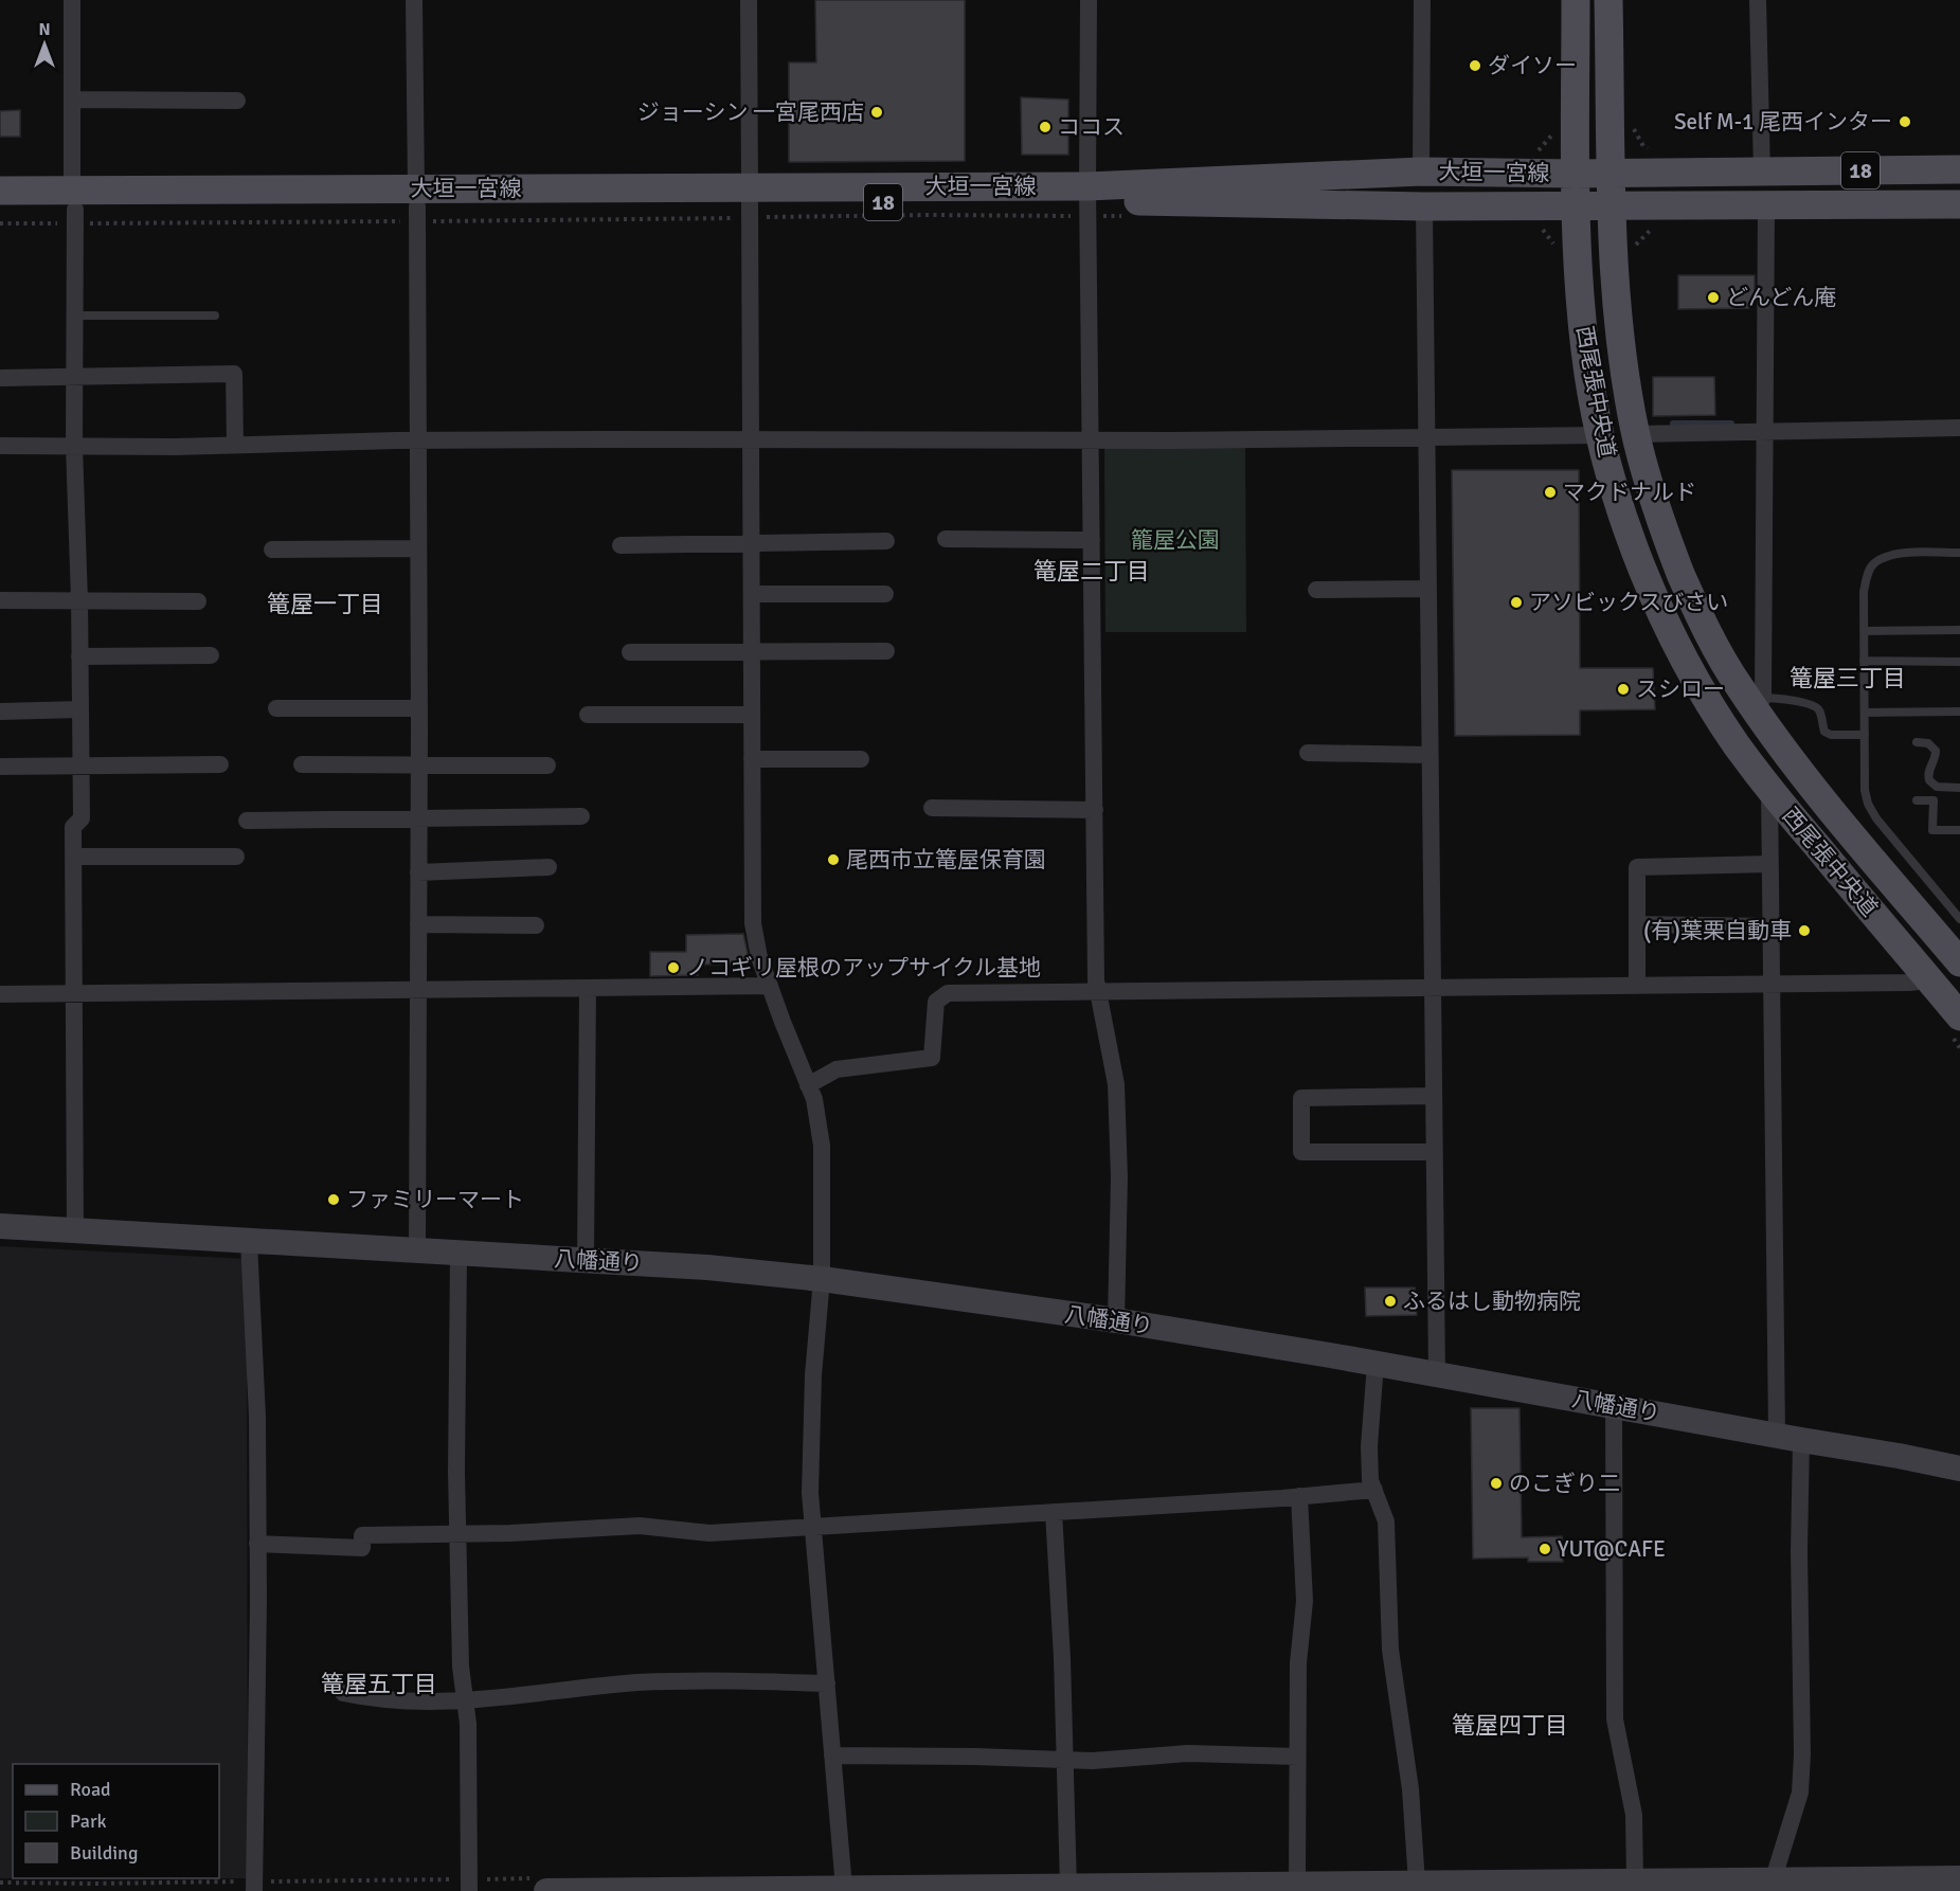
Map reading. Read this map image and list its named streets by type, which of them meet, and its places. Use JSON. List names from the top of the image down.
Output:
{
  "streets": {
    "main road": ["18", "大垣一宮線", "西尾張中央道"],
    "street": ["八幡通り"]
  },
  "crossings": [
    ["大垣一宮線", "西尾張中央道"]
  ],
  "districts": [
    "篭屋二丁目",
    "篭屋一丁目",
    "篭屋三丁目",
    "篭屋五丁目",
    "篭屋四丁目"
  ],
  "parks": ["籠屋公園"],
  "places": [
    "ダイソー",
    "ジョーシン 一宮尾西店",
    "Self M-1 尾西インター",
    "ココス",
    "どんどん庵",
    "マクドナルド",
    "アソビックスびさい",
    "スシロー",
    "尾西市立篭屋保育園",
    "(有)葉栗自動車",
    "ノコギリ屋根のアップサイクル基地",
    "ファミリーマート",
    "ふるはし動物病院",
    "のこぎり二",
    "YUT@CAFE"
  ],
  "legend": ["Road", "Park", "Building"],
  "north": "top"
}
